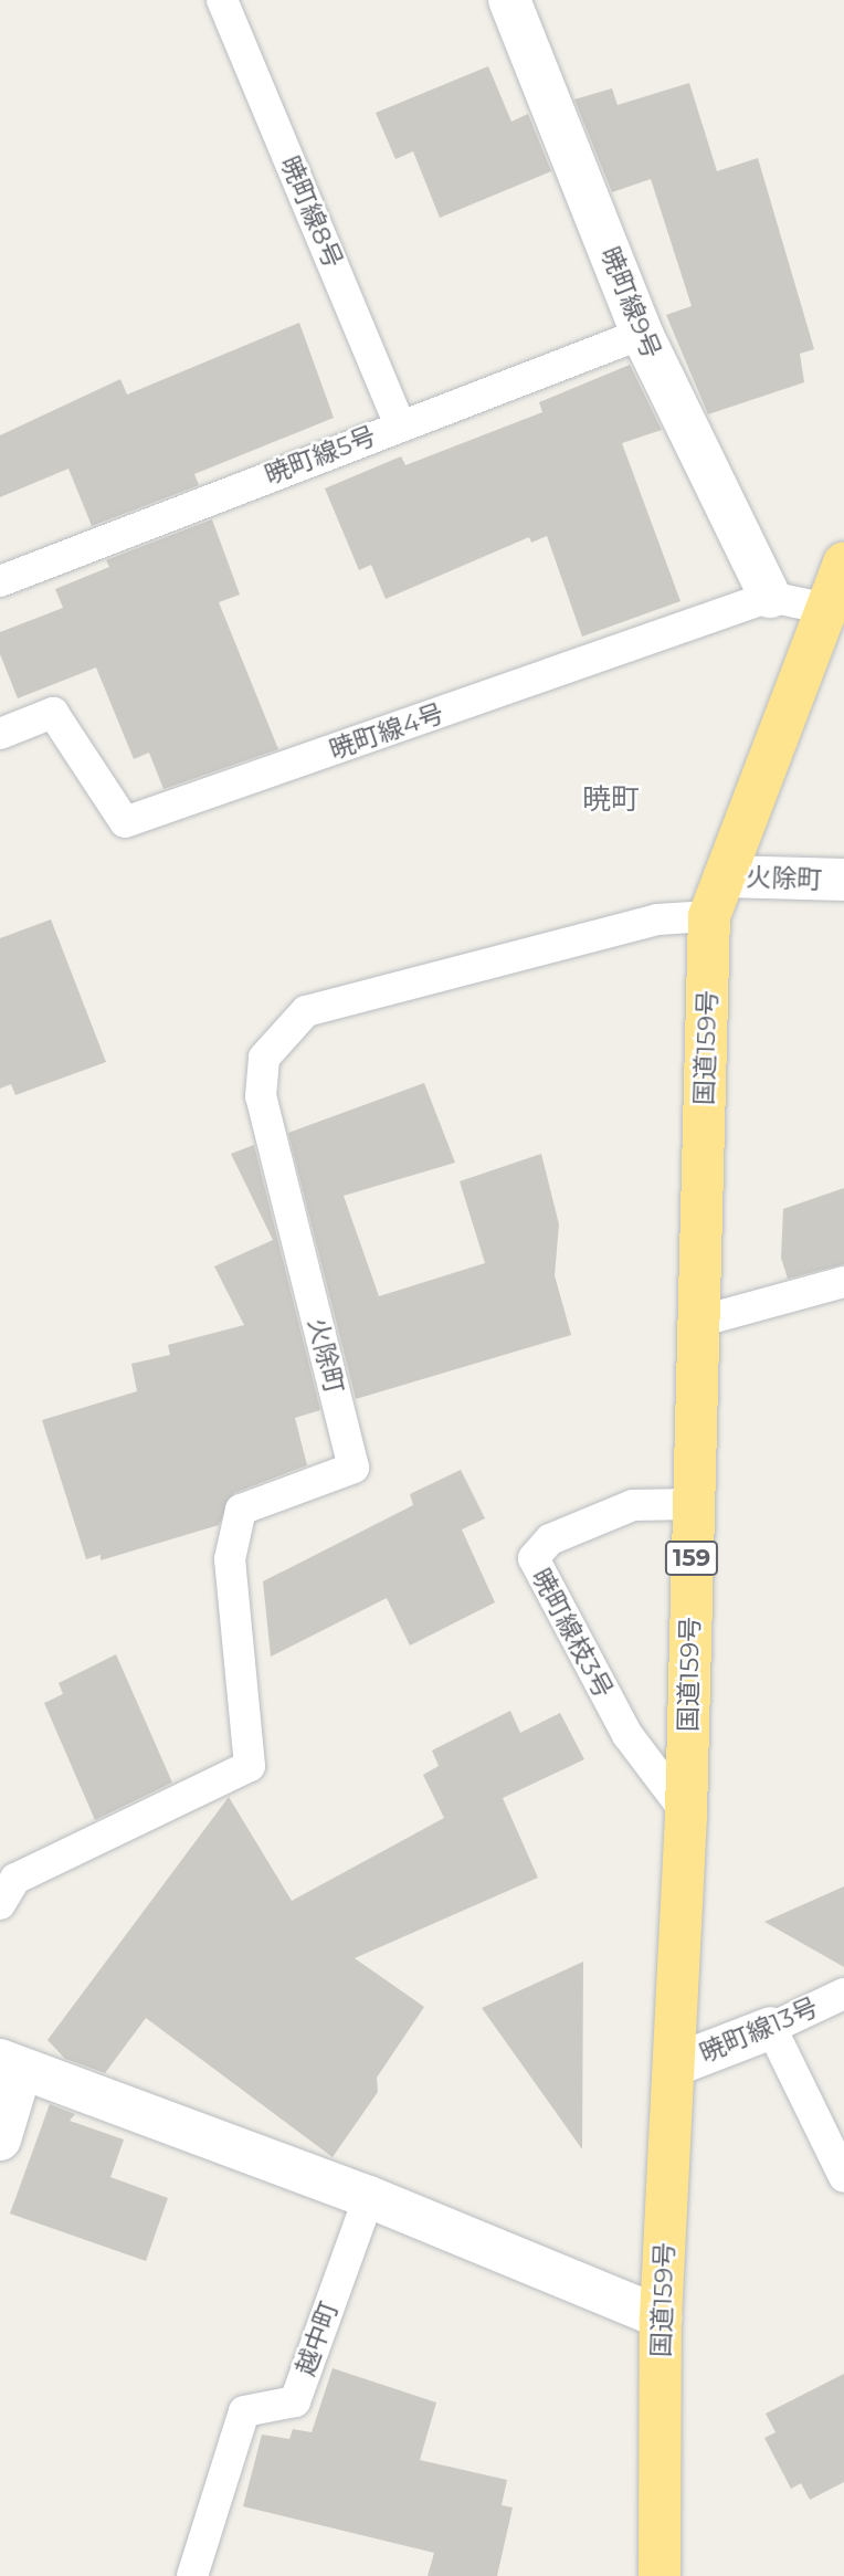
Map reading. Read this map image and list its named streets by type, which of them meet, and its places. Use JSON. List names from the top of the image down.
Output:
{
  "streets": {
    "highway": ["国道159号", "159"],
    "street": ["暁町線9号", "火除町", "暁町線13号"],
    "lane": [
      "暁町線8号",
      "暁町線5号",
      "暁町線4号",
      "暁町線枝3号",
      "越中町"
    ]
  },
  "crossings": [
    ["暁町線8号", "暁町線5号"],
    ["暁町線9号", "暁町線5号"],
    ["暁町線9号", "暁町線4号"],
    ["火除町", "国道159号"],
    ["国道159号", "暁町線枝3号"],
    ["国道159号", "暁町線13号"]
  ],
  "districts": ["暁町"]
}
